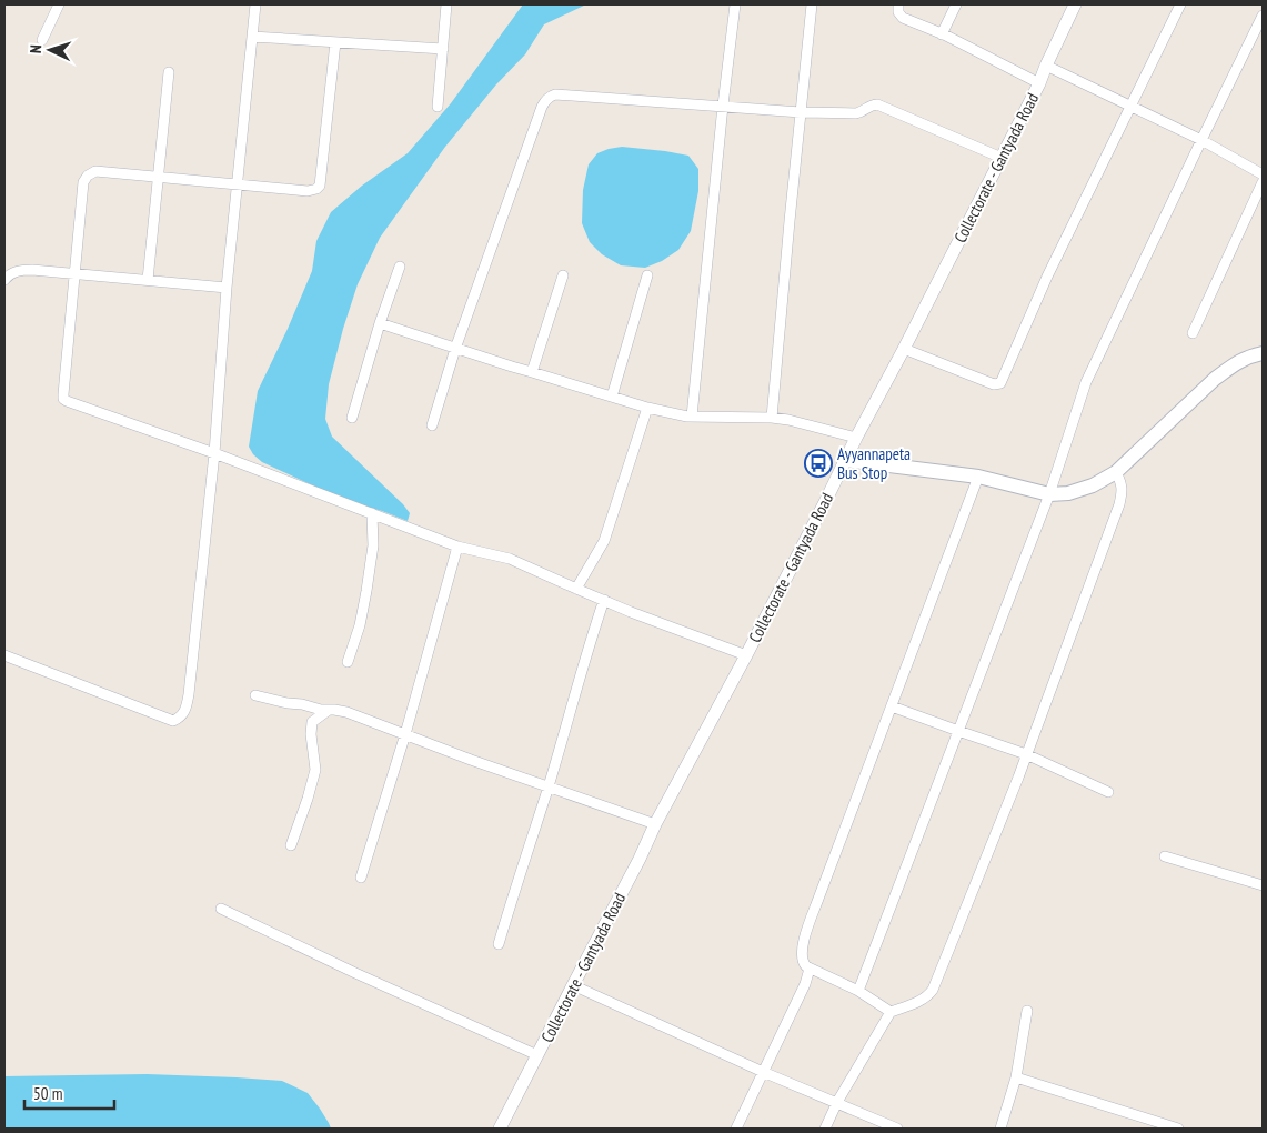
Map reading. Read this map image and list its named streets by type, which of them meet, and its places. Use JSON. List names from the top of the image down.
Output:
{
  "streets": {
    "street": ["Collectorate - Gantyada Road"]
  },
  "places": {
    "bus stop": ["Ayyannapeta Bus Stop"]
  },
  "scale_bar": "50 m",
  "north": "left"
}
